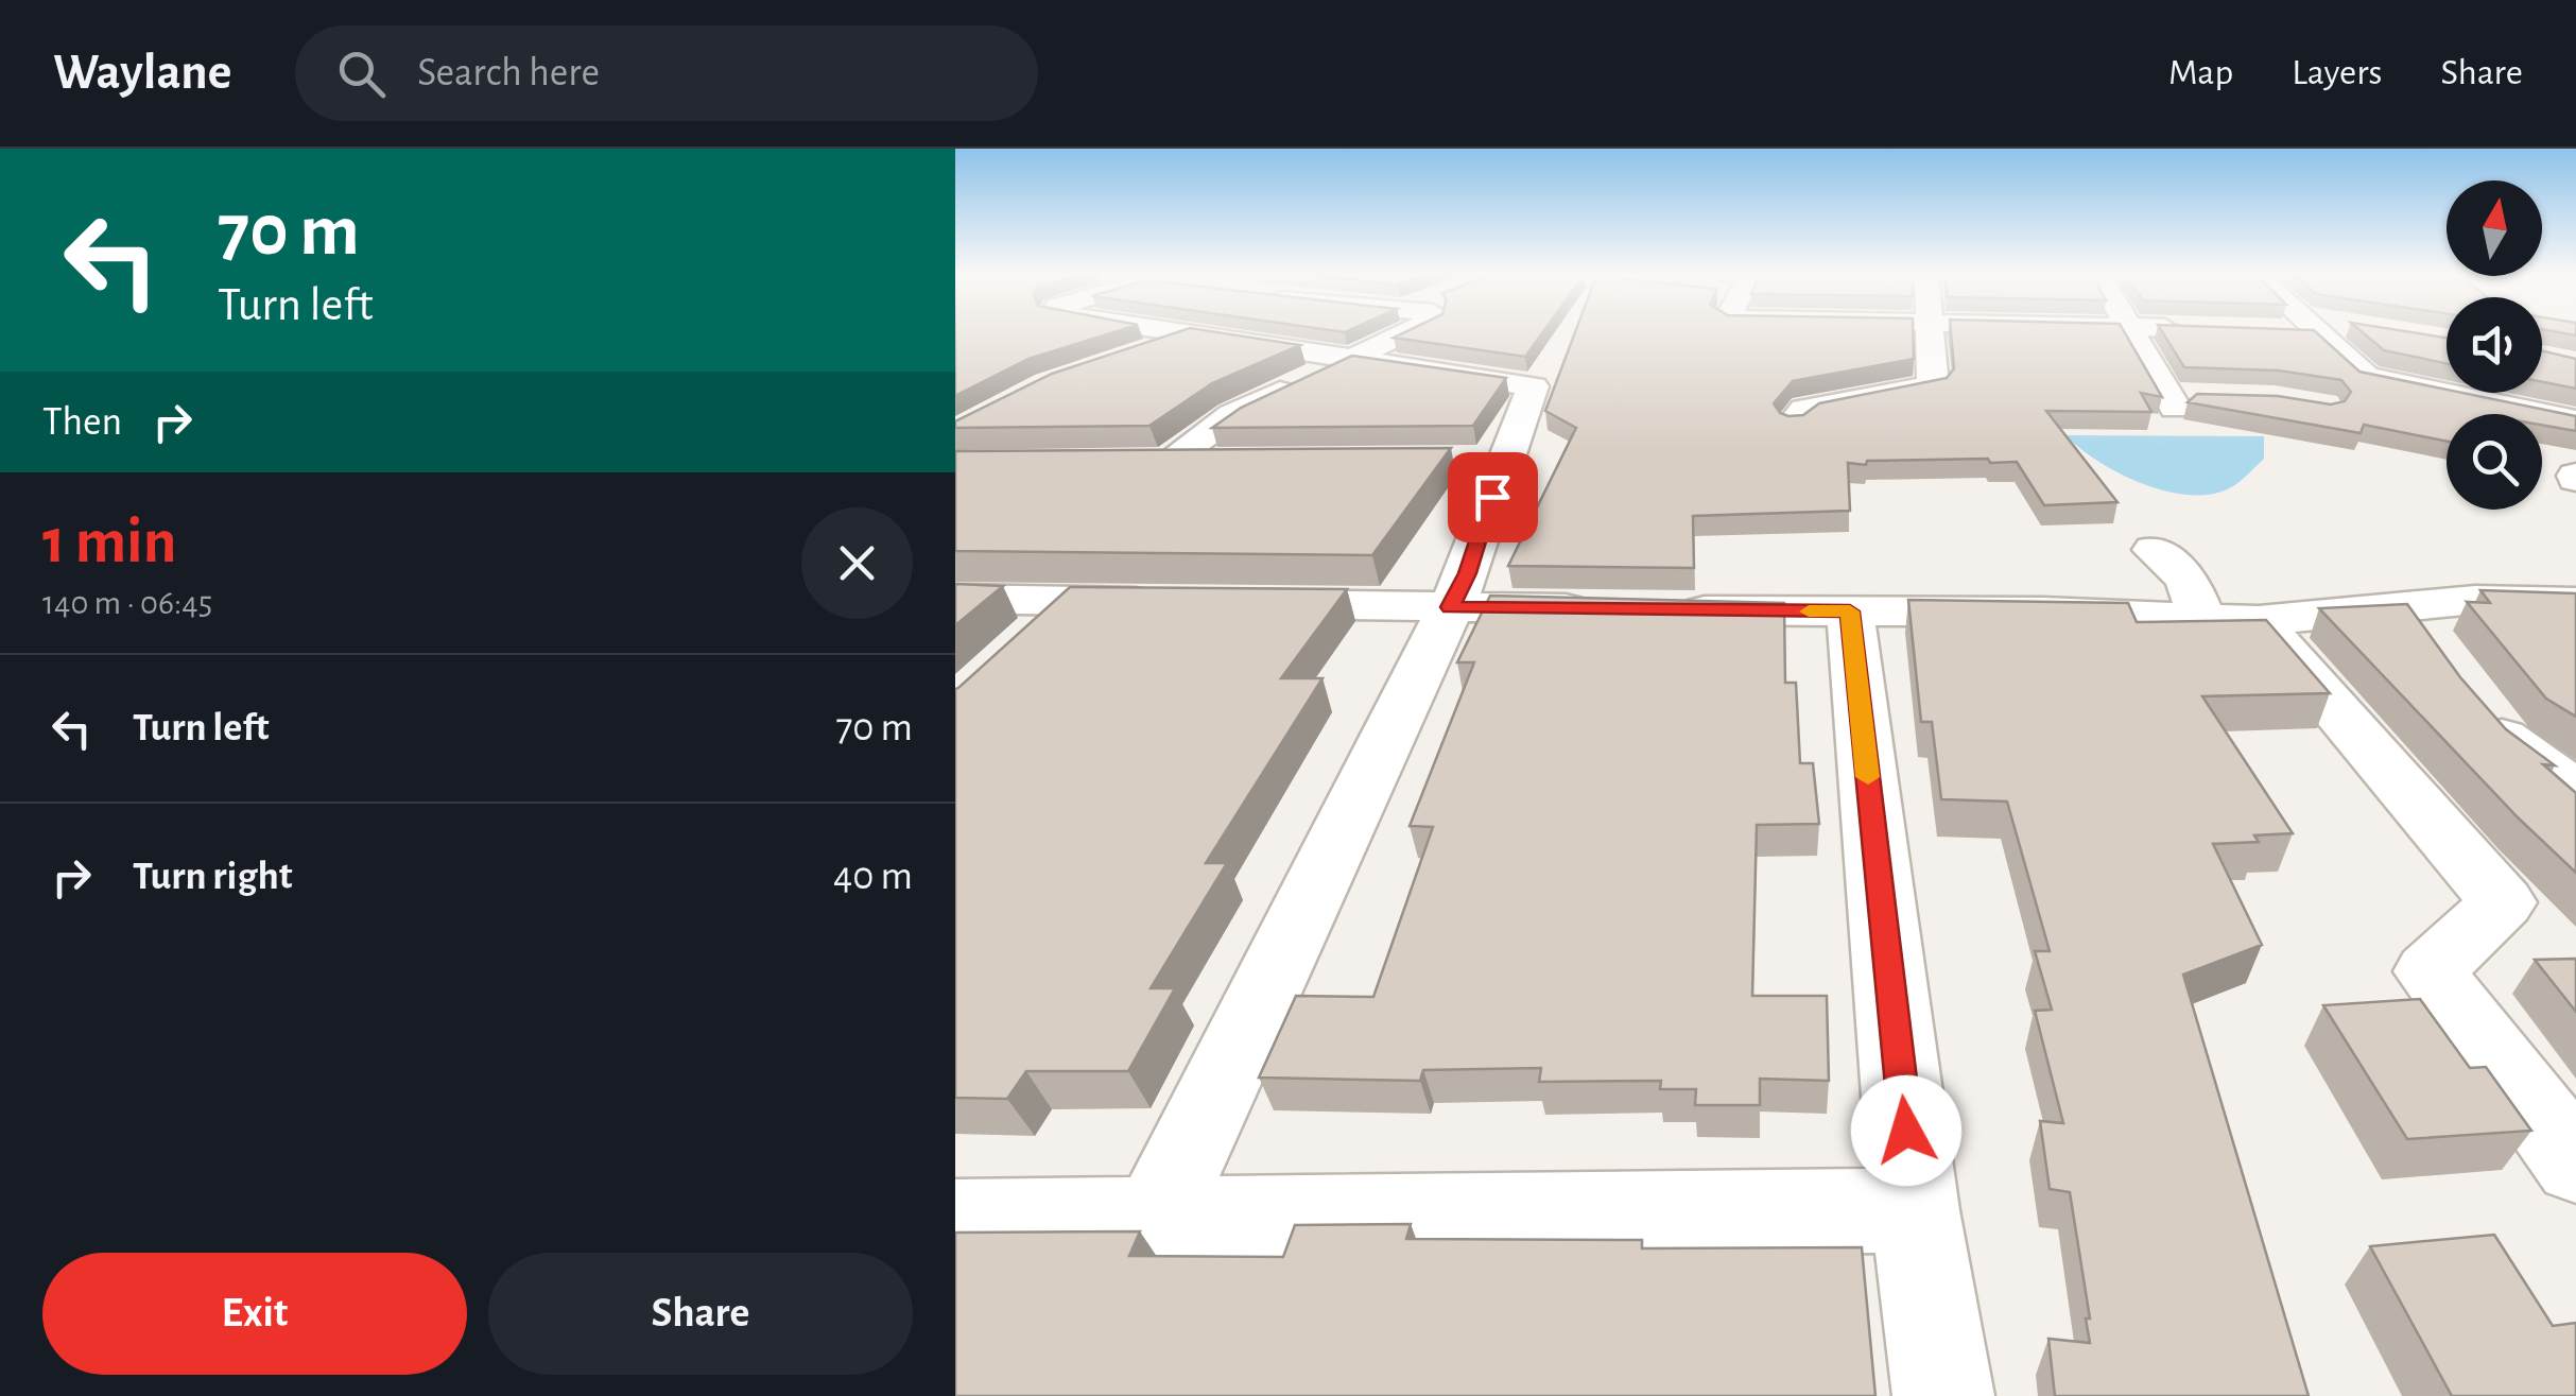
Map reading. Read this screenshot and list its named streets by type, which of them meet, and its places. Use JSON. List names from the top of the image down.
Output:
{
  "north": "top",
  "page": {
    "header": "Waylane",
    "search": "Search here",
    "nav": ["Map", "Layers", "Share"],
    "turn": ["70 m", "Turn left"],
    "then": "Then",
    "heading": ["1 min", "140 m · 06:45"],
    "list": [
      {
        "name": "Turn left",
        "value": "70 m"
      },
      {
        "name": "Turn right",
        "value": "40 m"
      }
    ],
    "buttons": ["Exit", "Share"]
  }
}
